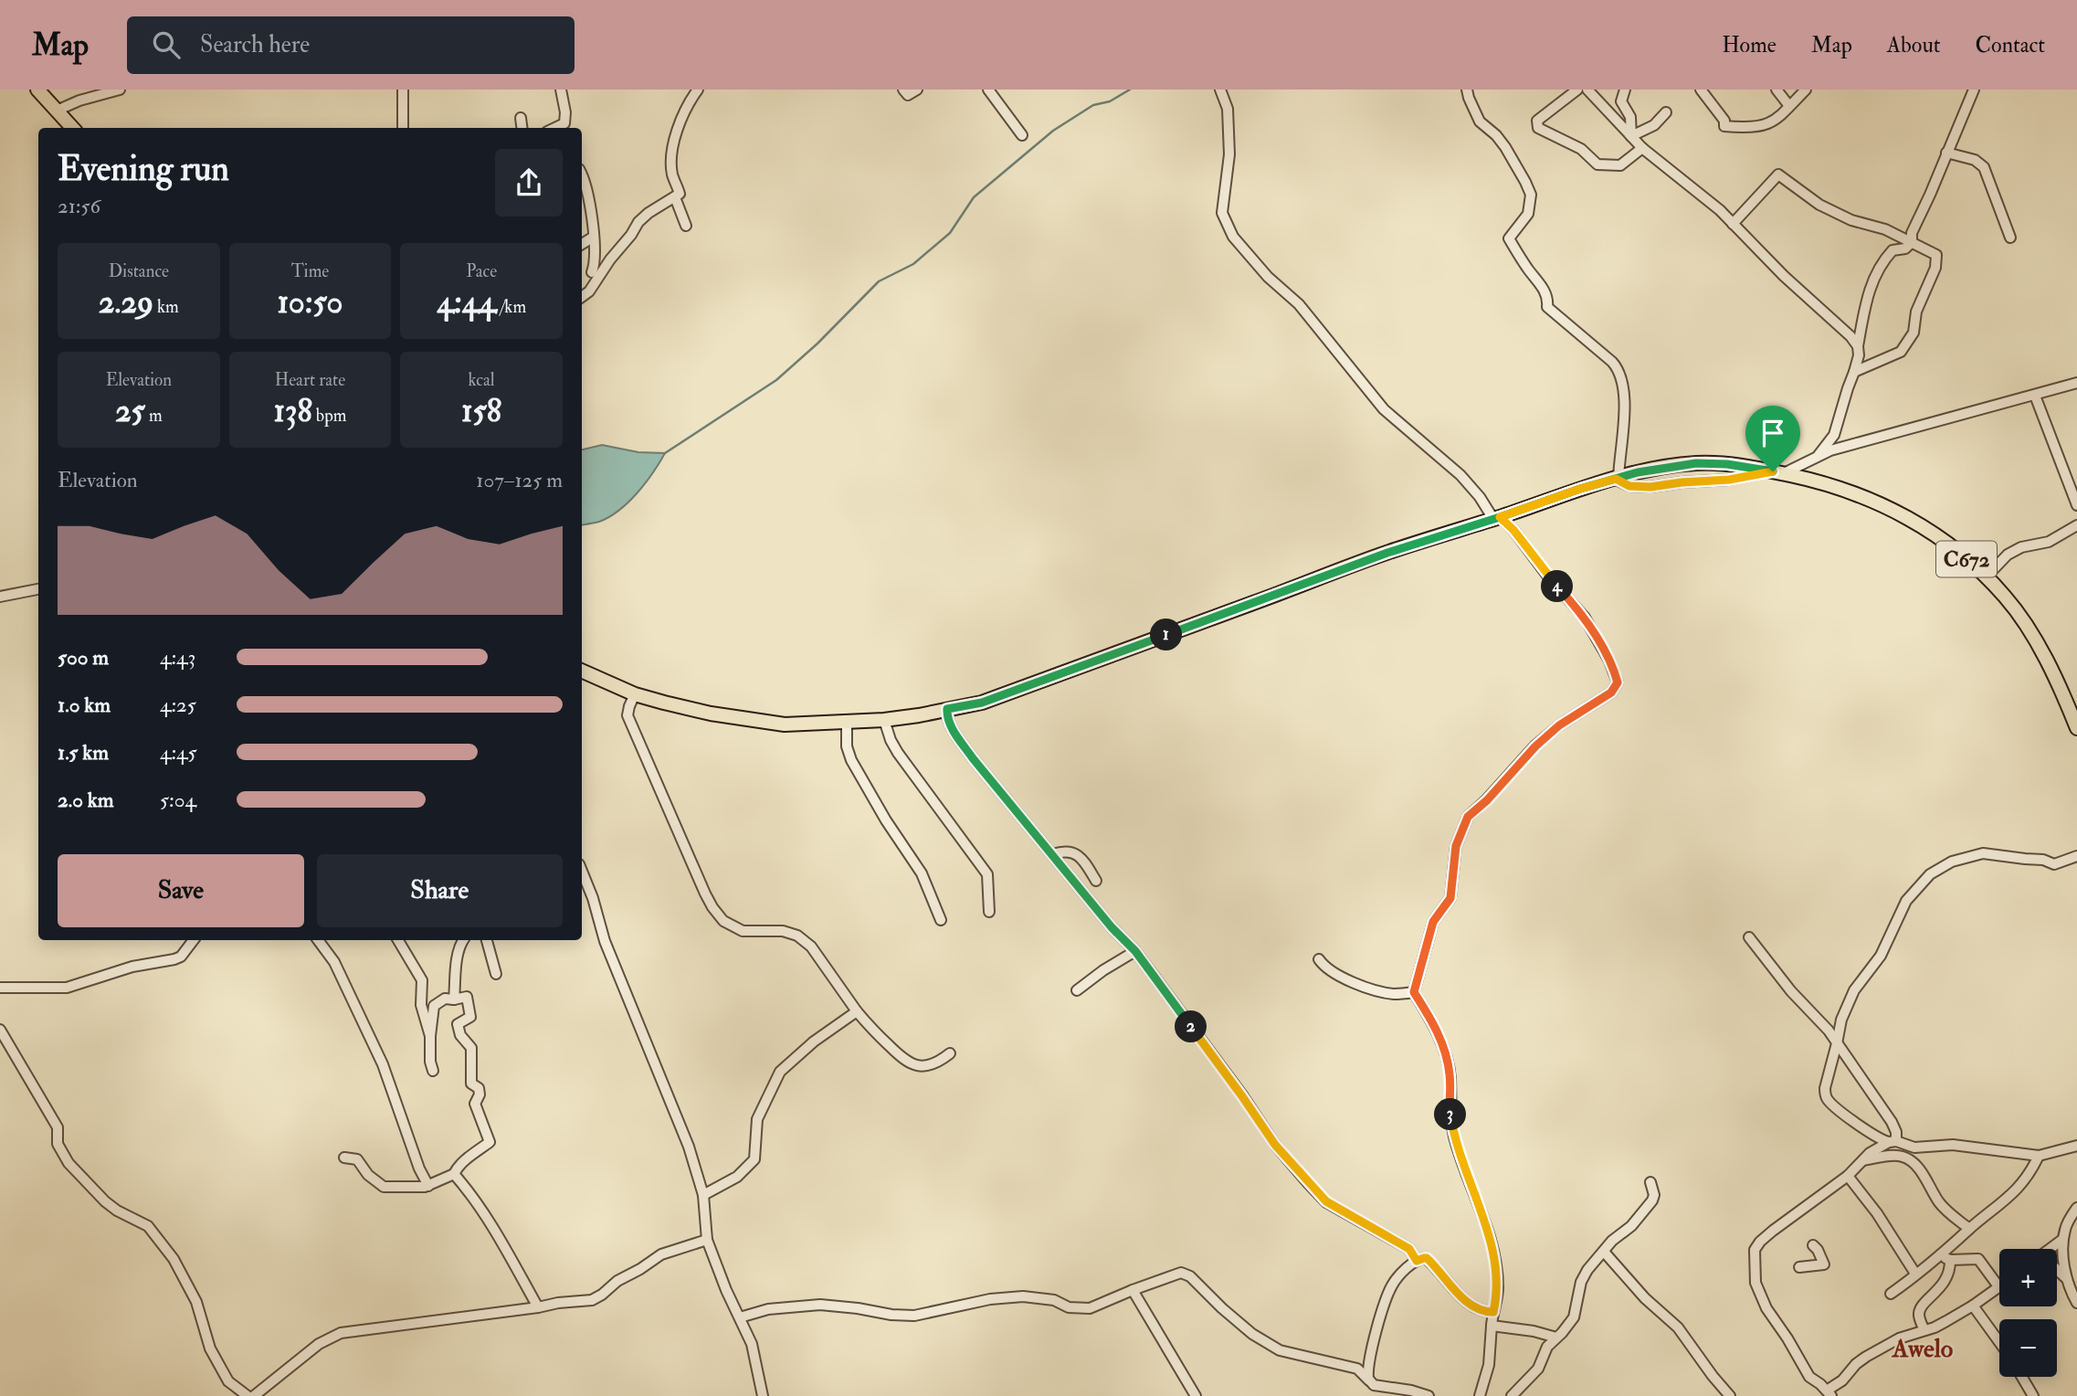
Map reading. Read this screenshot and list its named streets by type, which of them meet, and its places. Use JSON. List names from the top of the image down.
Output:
{
  "streets": {
    "main road": ["C672"]
  },
  "districts": ["Awelo"],
  "page": {
    "header": "Map",
    "search": "Search here",
    "nav": [
      "Home",
      "Map",
      "About",
      "Contact"
    ],
    "heading": ["Evening run", "21:56"],
    "stats": [
      ["Distance", "2.29 km"],
      ["Time", "10:50"],
      ["Pace", "4:44 /km"],
      ["Elevation", "25 m"],
      ["Heart rate", "138 bpm"],
      ["kcal", "158"]
    ],
    "chart": ["Elevation", "107–125 m"],
    "pins": [
      "4",
      "1",
      "2",
      "3"
    ],
    "list": [
      {
        "name": "500 m",
        "note": "4:43"
      },
      {
        "name": "1.0 km",
        "note": "4:25"
      },
      {
        "name": "1.5 km",
        "note": "4:45"
      },
      {
        "name": "2.0 km",
        "note": "5:04"
      }
    ],
    "buttons": ["Save", "Share"],
    "map_buttons": ["+", "−"]
  }
}
